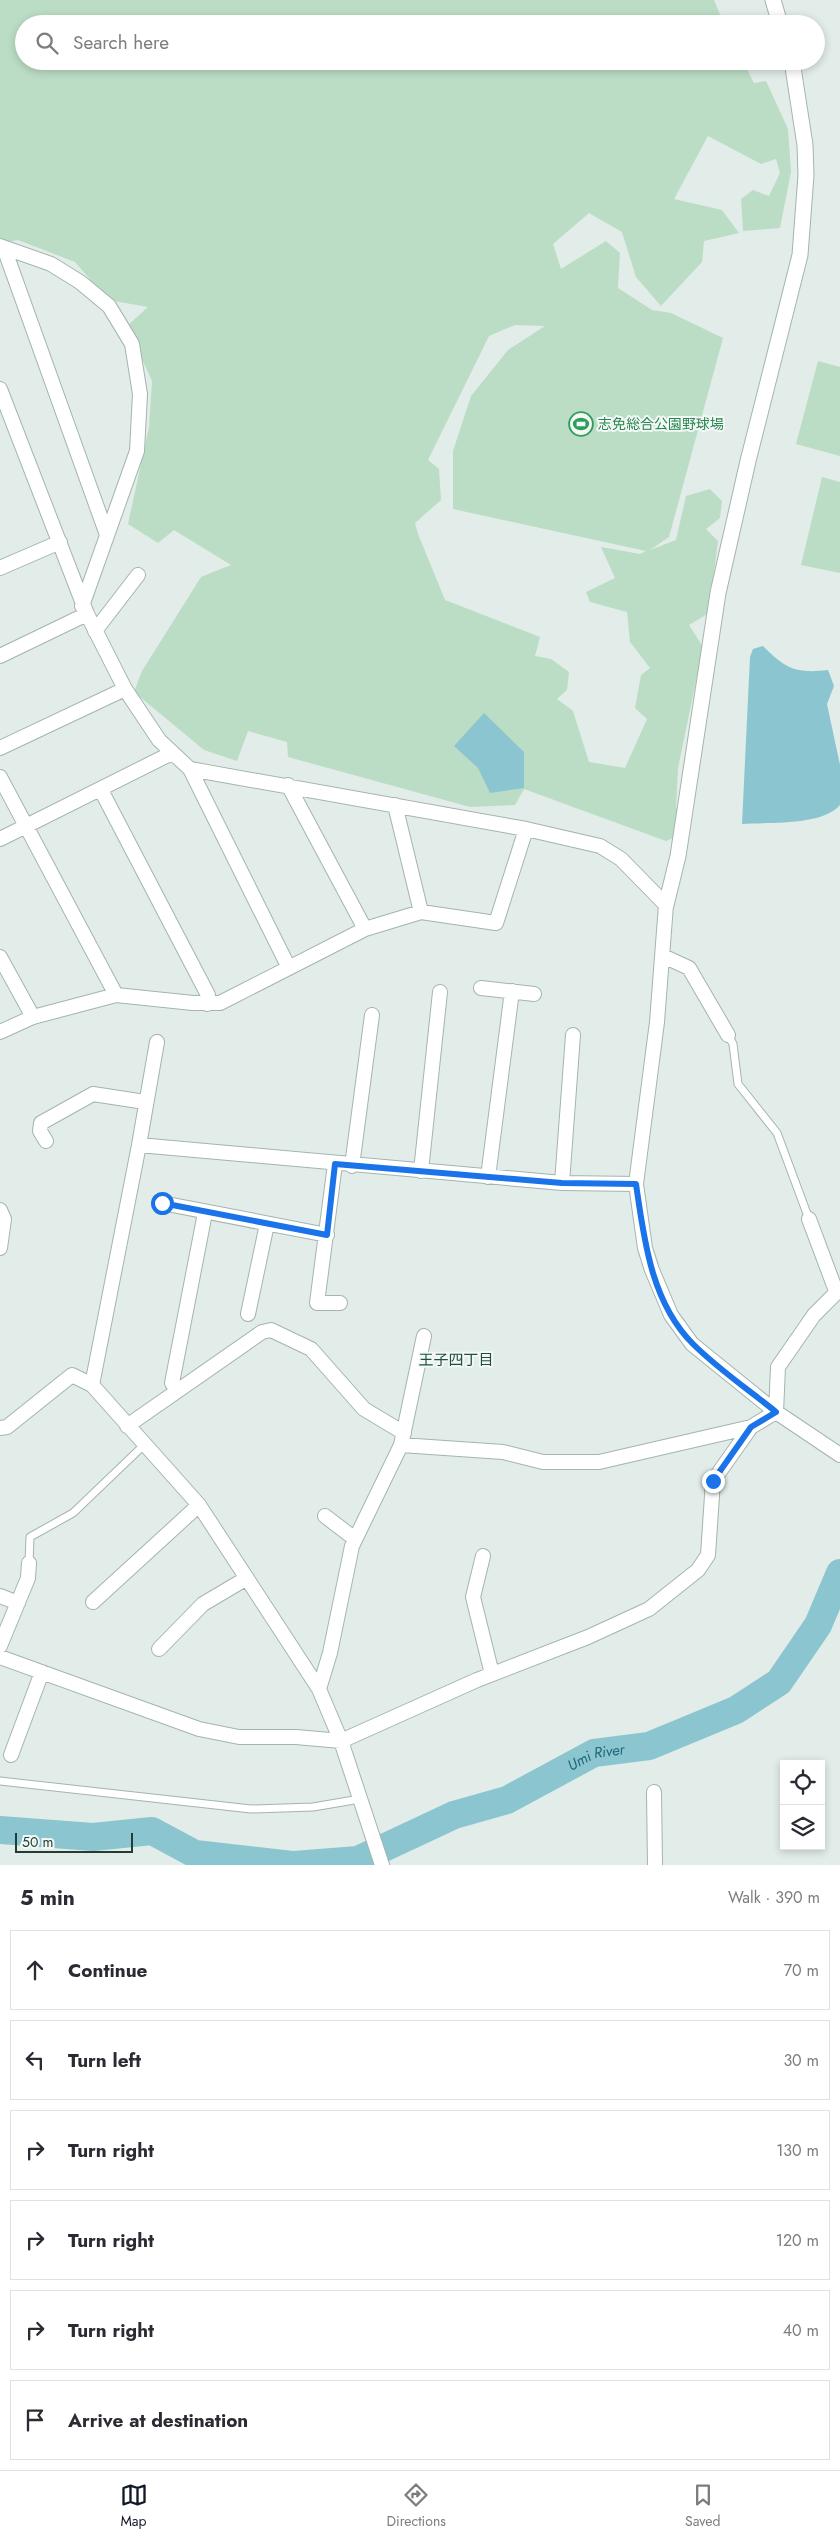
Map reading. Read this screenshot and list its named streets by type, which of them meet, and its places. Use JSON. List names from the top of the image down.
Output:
{
  "districts": ["王子四丁目"],
  "water": ["Umi River"],
  "places": {
    "sports": ["志免総合公園野球場"]
  },
  "scale_bar": "50 m",
  "page": {
    "search": "Search here",
    "scale": "50 m",
    "heading": ["5 min", "Walk · 390 m"],
    "list": [
      ["Continue", "70 m"],
      ["Turn left", "30 m"],
      ["Turn right", "130 m"],
      ["Turn right", "120 m"],
      ["Turn right", "40 m"],
      "Arrive at destination"
    ],
    "nav": ["Map", "Directions", "Saved"]
  }
}
